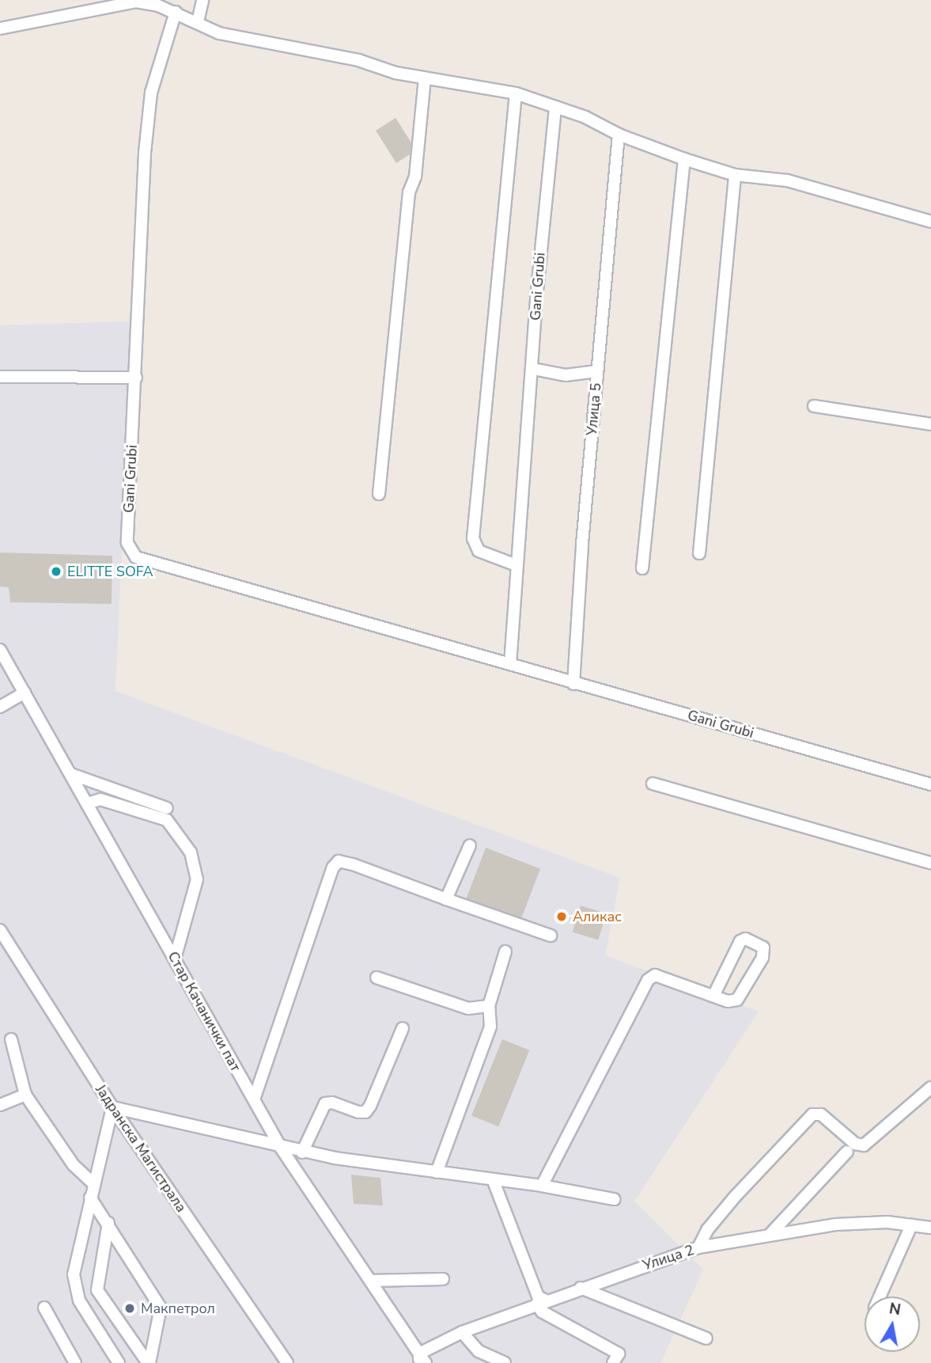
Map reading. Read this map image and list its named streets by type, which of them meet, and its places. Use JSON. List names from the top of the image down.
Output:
{
  "streets": {
    "street": [
      "Gani Grubi",
      "Улица 5",
      "Стар Качанички пат",
      "Јадранска Магистрала",
      "Улица 2"
    ]
  },
  "crossings": [
    ["Gani Grubi", "Улица 5"],
    ["Стар Качанички пат", "Улица 2"]
  ],
  "places": ["ELITTE SOFA", "Аликас", "Макпетрол"],
  "north": "top"
}
